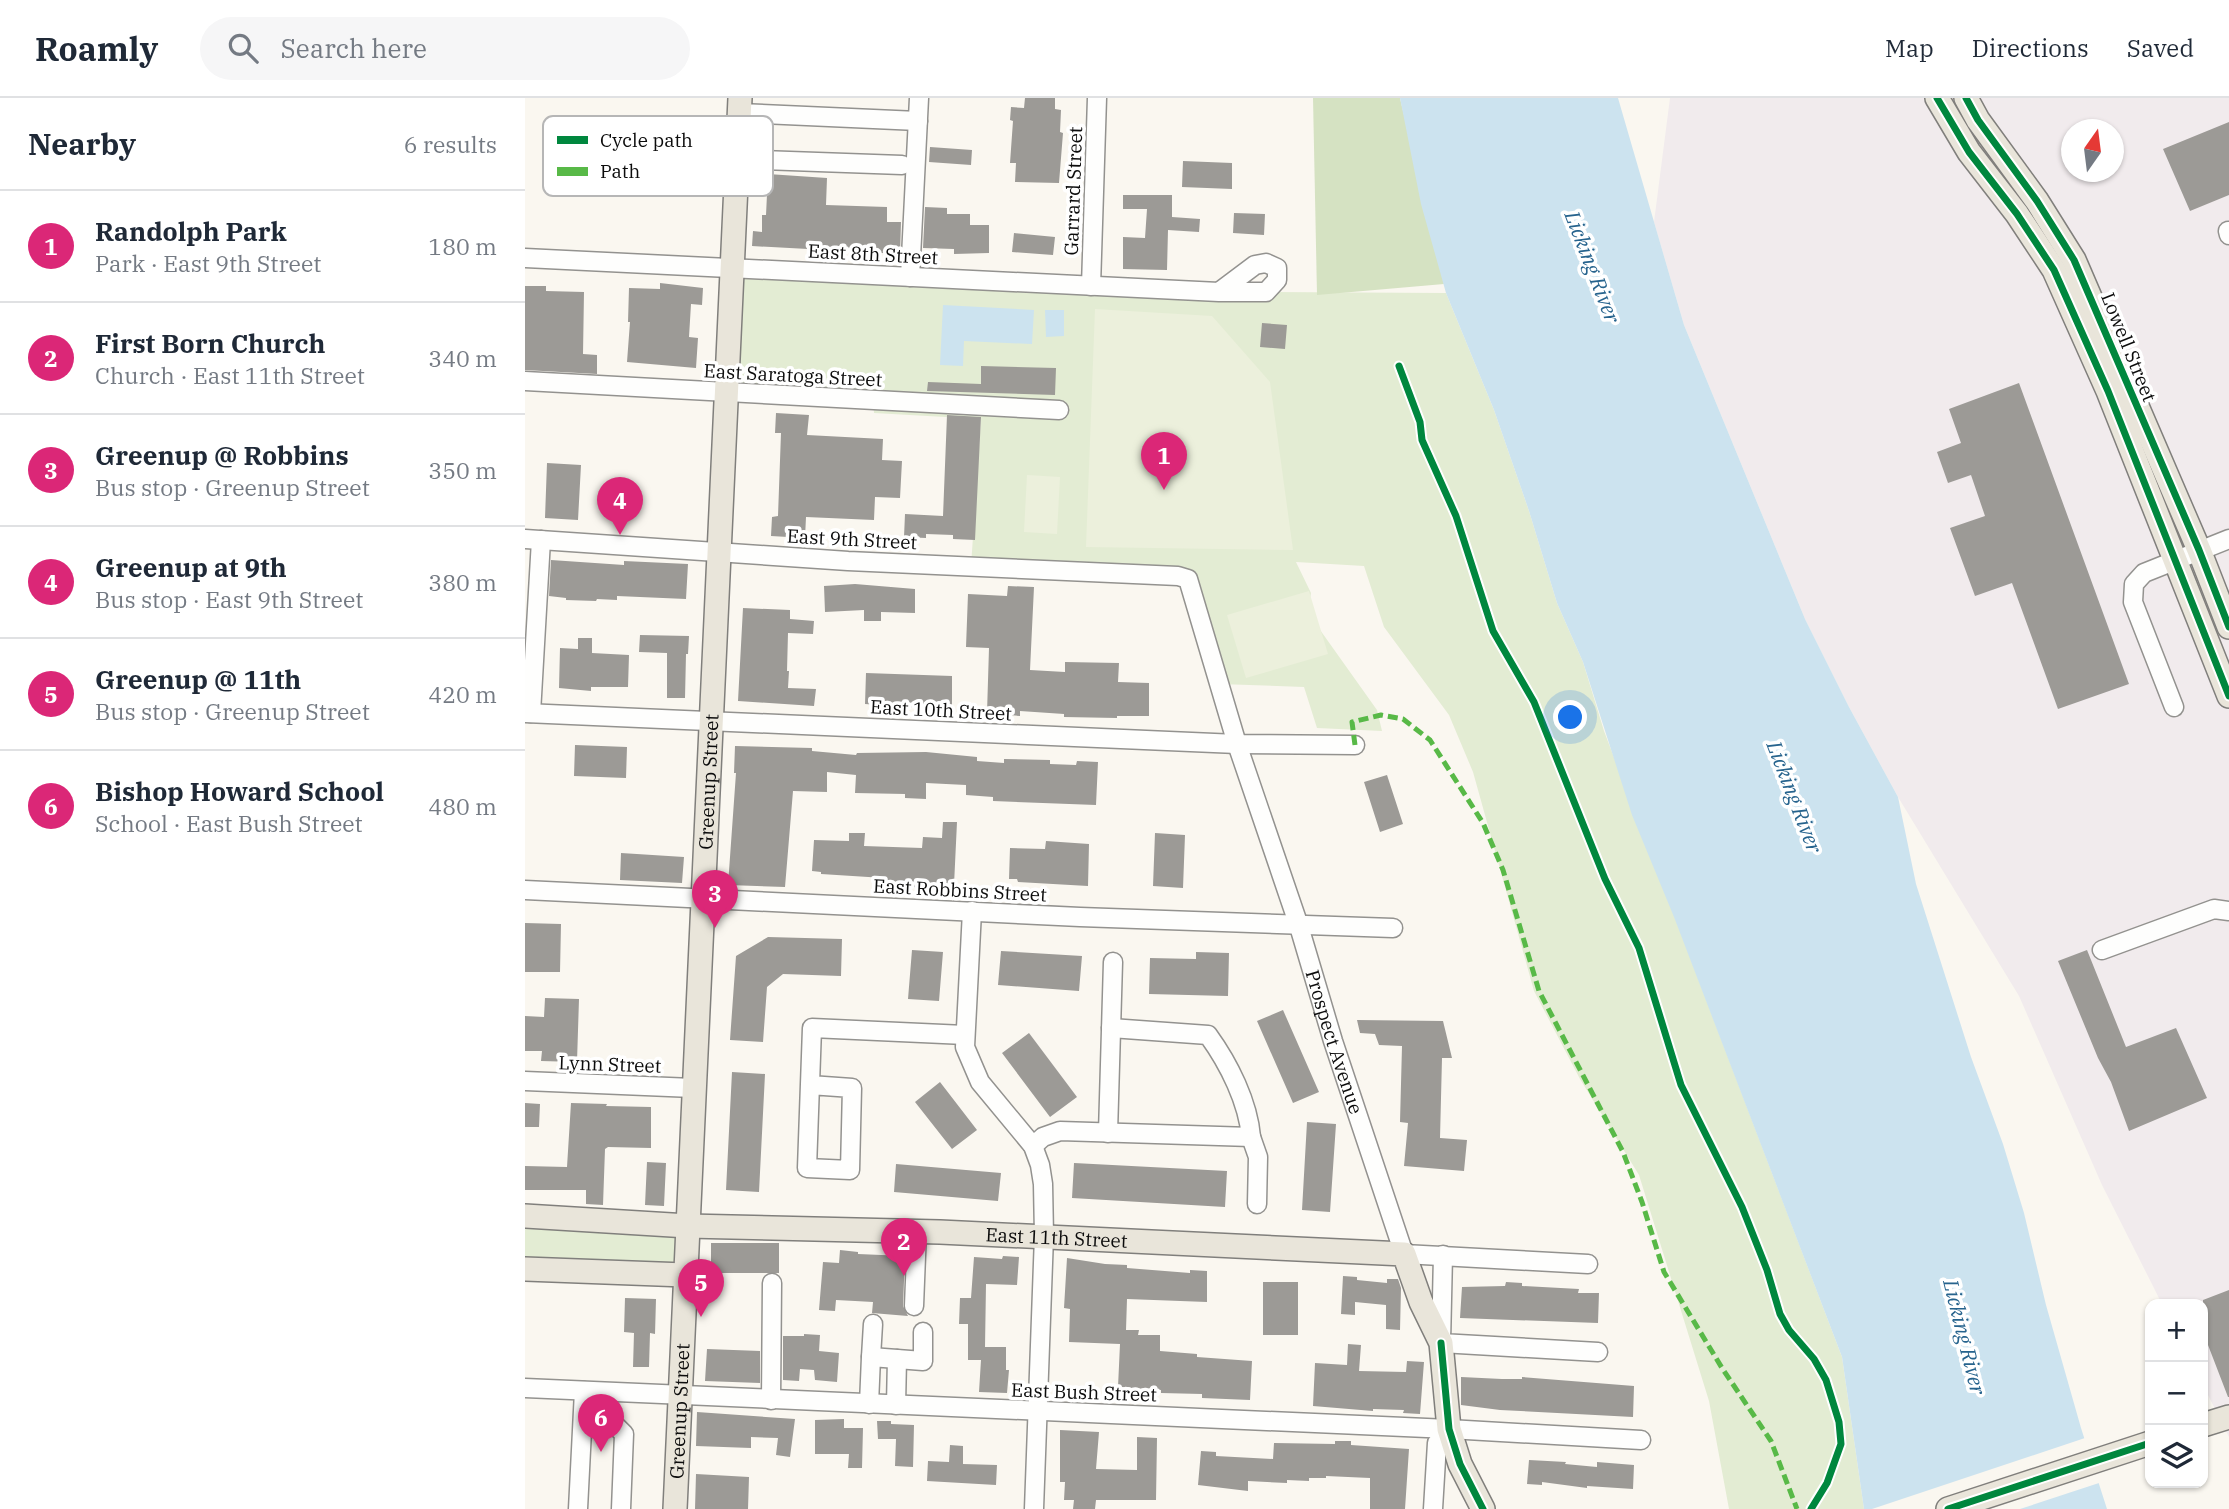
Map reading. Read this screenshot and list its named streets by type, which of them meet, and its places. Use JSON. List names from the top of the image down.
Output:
{
  "streets": {
    "main road": [
      "Lowell Street",
      "Greenup Street",
      "Prospect Avenue",
      "East 11th Street"
    ],
    "street": [
      "Garrard Street",
      "East 8th Street",
      "East Saratoga Street",
      "East 9th Street",
      "East 10th Street",
      "East Robbins Street",
      "Lynn Street",
      "East Bush Street"
    ]
  },
  "crossings": [
    ["Garrard Street", "East 8th Street"],
    ["East 8th Street", "Greenup Street"],
    ["East Saratoga Street", "Greenup Street"],
    ["East 9th Street", "Greenup Street"],
    ["East 9th Street", "Prospect Avenue"],
    ["East 10th Street", "Greenup Street"],
    ["East 10th Street", "Prospect Avenue"],
    ["Greenup Street", "East Robbins Street"],
    ["Greenup Street", "Lynn Street"],
    ["Greenup Street", "East 11th Street"],
    ["Greenup Street", "East Bush Street"],
    ["East Robbins Street", "Prospect Avenue"],
    ["Prospect Avenue", "East 11th Street"],
    ["Prospect Avenue", "East Bush Street"]
  ],
  "water": ["Licking River"],
  "legend": ["Cycle path", "Path"],
  "north": "top",
  "page": {
    "header": "Roamly",
    "search": "Search here",
    "nav": ["Map", "Directions", "Saved"],
    "heading": ["Nearby", "6 results"],
    "list": [
      {
        "mark": "1",
        "name": "Randolph Park",
        "note": "Park · East 9th Street",
        "value": "180 m"
      },
      {
        "mark": "2",
        "name": "First Born Church",
        "note": "Church · East 11th Street",
        "value": "340 m"
      },
      {
        "mark": "3",
        "name": "Greenup @ Robbins",
        "note": "Bus stop · Greenup Street",
        "value": "350 m"
      },
      {
        "mark": "4",
        "name": "Greenup at 9th",
        "note": "Bus stop · East 9th Street",
        "value": "380 m"
      },
      {
        "mark": "5",
        "name": "Greenup @ 11th",
        "note": "Bus stop · Greenup Street",
        "value": "420 m"
      },
      {
        "mark": "6",
        "name": "Bishop Howard School",
        "note": "School · East Bush Street",
        "value": "480 m"
      }
    ],
    "pins": [
      "1",
      "4",
      "3",
      "2",
      "5",
      "6"
    ],
    "map_buttons": ["+", "−"]
  }
}
